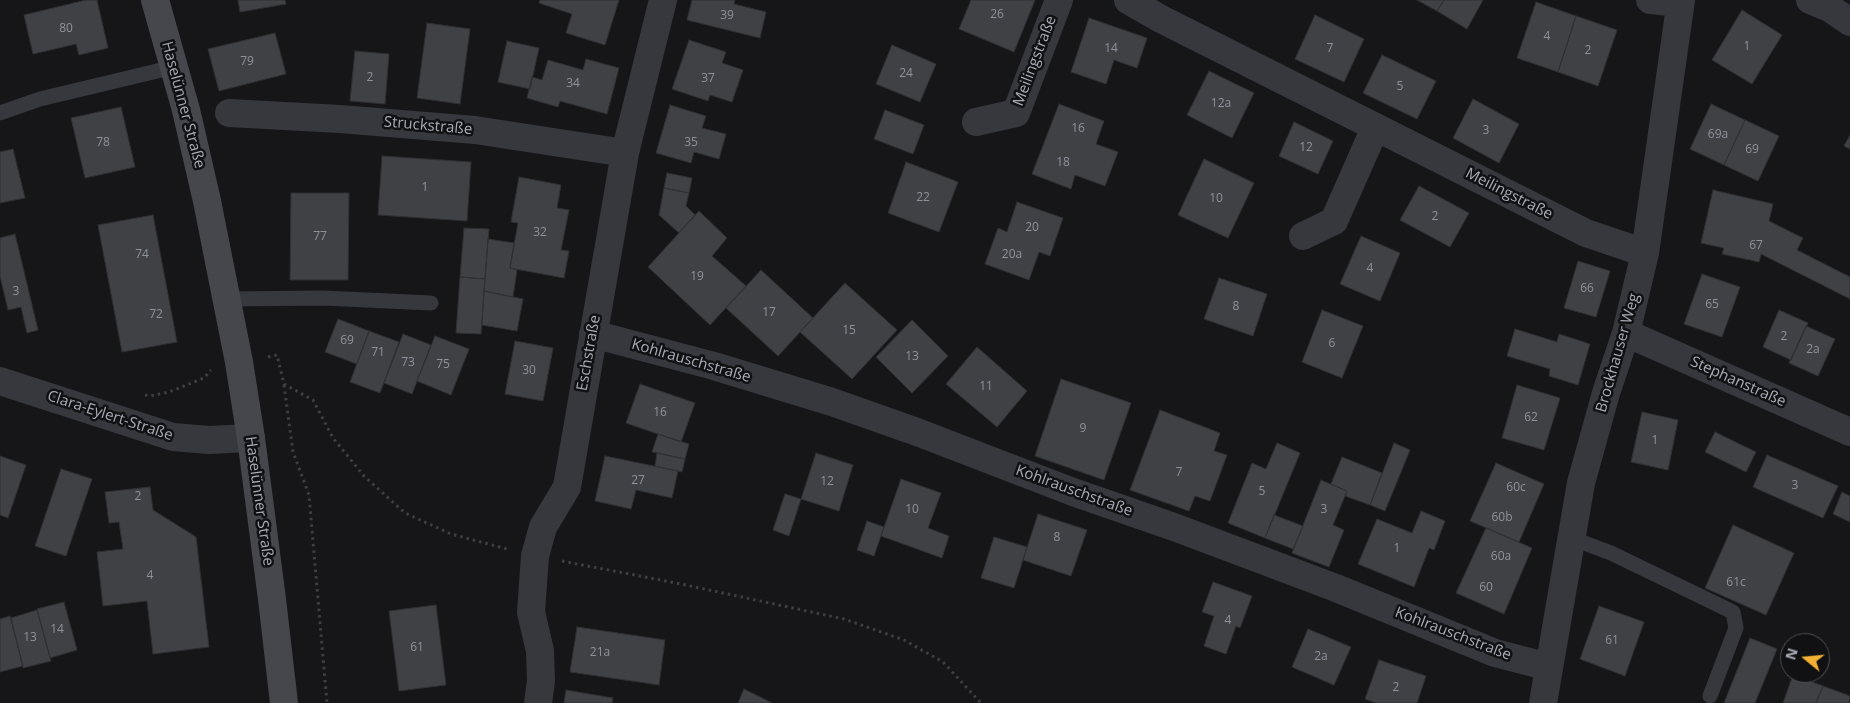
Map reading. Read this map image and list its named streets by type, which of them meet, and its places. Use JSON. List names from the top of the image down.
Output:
{
  "streets": {
    "street": [
      "Meilingstraße",
      "Haselünner Straße",
      "Struckstraße",
      "Eschstraße",
      "Brockhauser Weg",
      "Kohlrauschstraße",
      "Stephanstraße",
      "Clara-Eylert-Straße"
    ]
  },
  "crossings": [
    ["Meilingstraße", "Brockhauser Weg"],
    ["Haselünner Straße", "Clara-Eylert-Straße"],
    ["Struckstraße", "Eschstraße"],
    ["Eschstraße", "Kohlrauschstraße"],
    ["Brockhauser Weg", "Kohlrauschstraße"],
    ["Brockhauser Weg", "Stephanstraße"]
  ],
  "house_numbers": [
    "26",
    "39",
    "80",
    "4",
    "1",
    "14",
    "7",
    "2",
    "79",
    "24",
    "2",
    "37",
    "34",
    "5",
    "12a",
    "16",
    "3",
    "69a",
    "78",
    "35",
    "12",
    "69",
    "18",
    "1",
    "22",
    "10",
    "2",
    "20",
    "32",
    "77",
    "67",
    "74",
    "20a",
    "4",
    "19",
    "66",
    "3",
    "65",
    "8",
    "17",
    "72",
    "15",
    "2",
    "69",
    "6",
    "2a",
    "71",
    "13",
    "73",
    "75",
    "30",
    "11",
    "16",
    "62",
    "9",
    "1",
    "7",
    "27",
    "12",
    "3",
    "60c",
    "5",
    "2",
    "10",
    "3",
    "60b",
    "8",
    "1",
    "60a",
    "4",
    "61c",
    "60",
    "4",
    "14",
    "13",
    "61",
    "61",
    "21a",
    "2a",
    "2"
  ],
  "north": "left"
}
